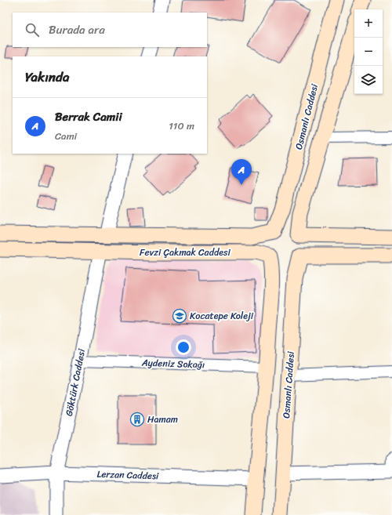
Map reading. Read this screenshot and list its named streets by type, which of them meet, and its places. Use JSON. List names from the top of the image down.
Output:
{
  "streets": {
    "main road": ["Osmanlı Caddesi", "Fevzi Çakmak Caddesi"],
    "street": ["Aydeniz Sokağı", "Göktürk Caddesi", "Lerzan Caddesi"]
  },
  "crossings": [
    ["Osmanlı Caddesi", "Fevzi Çakmak Caddesi"],
    ["Fevzi Çakmak Caddesi", "Göktürk Caddesi"],
    ["Aydeniz Sokağı", "Göktürk Caddesi"],
    ["Göktürk Caddesi", "Lerzan Caddesi"]
  ],
  "places": {
    "school or university": ["Kocatepe Koleji"],
    "building": ["Hamam"]
  },
  "page": {
    "map_buttons": ["+", "−"],
    "search": "Burada ara",
    "heading": "Yakında",
    "list": [
      {
        "mark": "A",
        "name": "Berrak Camii",
        "note": "Cami",
        "value": "110 m"
      }
    ],
    "pins": "A"
  }
}
